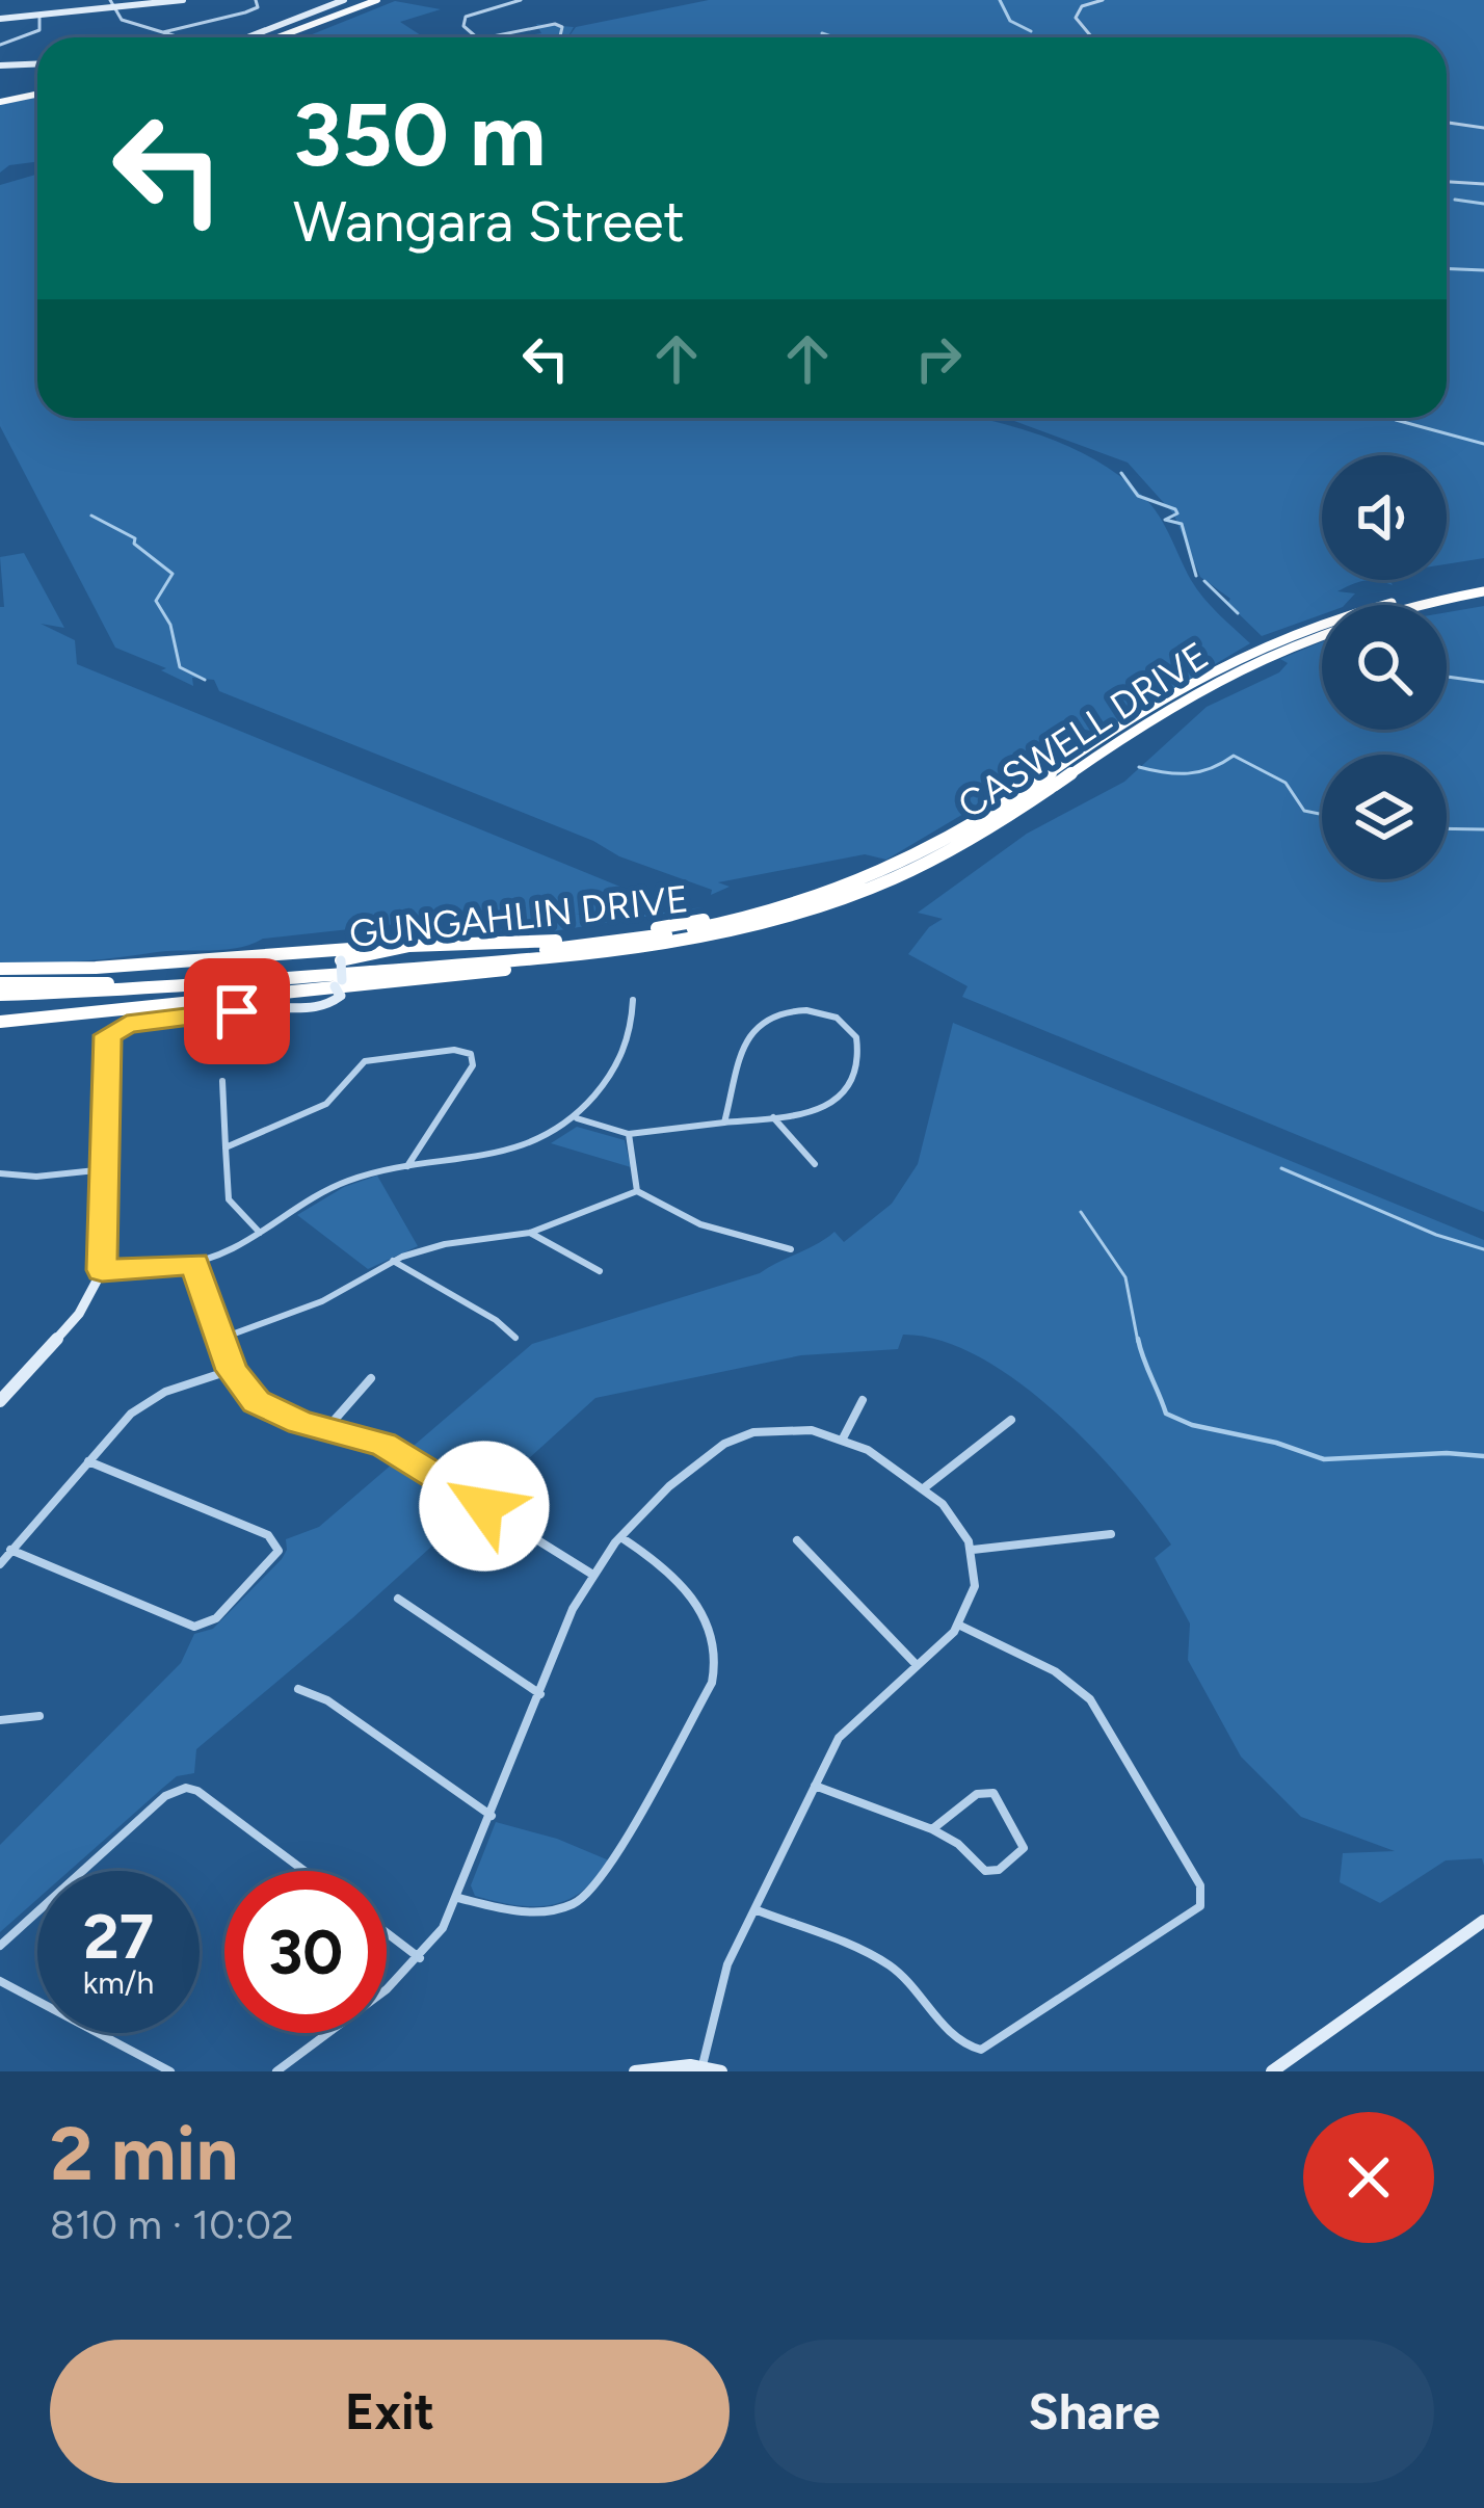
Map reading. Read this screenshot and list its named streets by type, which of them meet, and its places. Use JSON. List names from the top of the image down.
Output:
{
  "streets": {
    "highway": ["CASWELL DRIVE", "GUNGAHLIN DRIVE"]
  },
  "crossings": [
    ["CASWELL DRIVE", "GUNGAHLIN DRIVE"]
  ],
  "page": {
    "turn": ["350 m", "Wangara Street"],
    "speed": "27 km/h",
    "limit": "30",
    "heading": ["2 min", "810 m · 10:02"],
    "buttons": ["Exit", "Share"]
  }
}
